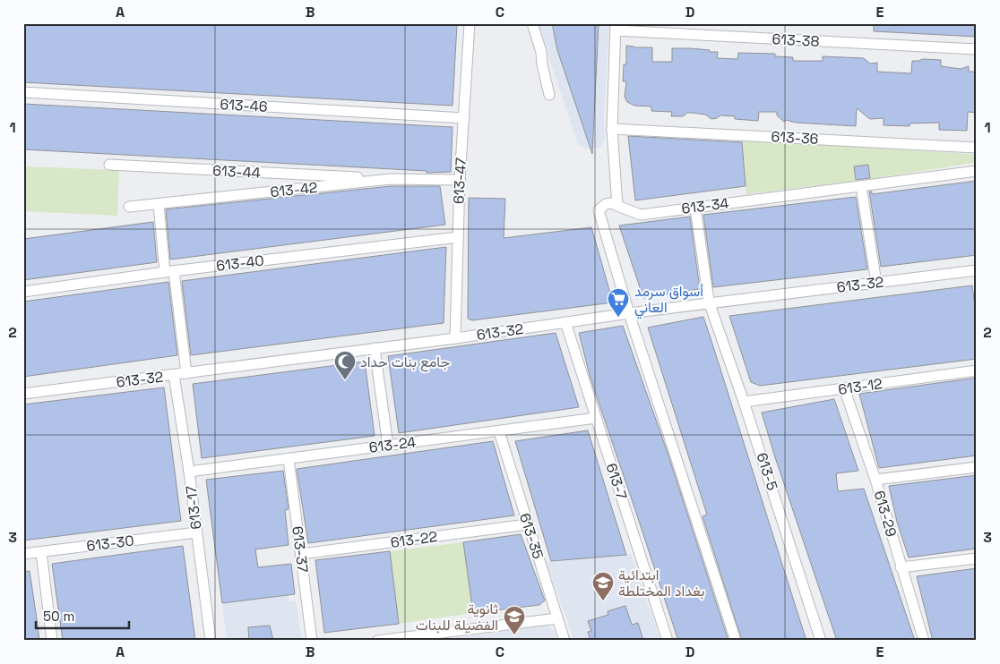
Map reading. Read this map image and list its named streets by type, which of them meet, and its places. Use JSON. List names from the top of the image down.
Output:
{
  "streets": {
    "street": [
      "613-38",
      "613-46",
      "613-36",
      "613-44",
      "613-47",
      "613-42",
      "613-34",
      "613-40",
      "613-32",
      "613-12",
      "613-24",
      "613-5",
      "613-7",
      "613-17",
      "613-29",
      "613-35",
      "613-22",
      "613-30",
      "613-37"
    ]
  },
  "crossings": [
    ["613-46", "613-47"],
    ["613-44", "613-42"],
    ["613-47", "613-42"],
    ["613-47", "613-40"],
    ["613-47", "613-32"],
    ["613-34", "613-5"],
    ["613-32", "613-5"],
    ["613-32", "613-7"],
    ["613-32", "613-17"],
    ["613-12", "613-5"],
    ["613-12", "613-29"],
    ["613-24", "613-7"],
    ["613-24", "613-17"],
    ["613-24", "613-35"],
    ["613-24", "613-37"],
    ["613-17", "613-30"],
    ["613-35", "613-22"],
    ["613-22", "613-37"]
  ],
  "places": {
    "supermarket": ["أسواق سرمد العاني"],
    "mosque": ["جامع بنات حداد"],
    "school or university": ["ابتدائية بغداد المختلطة", "ثانوية الفضيلة للبنات"]
  },
  "scale_bar": "50 m",
  "grid": {
    "columns": [
      "A",
      "B",
      "C",
      "D",
      "E"
    ],
    "rows": ["1", "2", "3"]
  }
}
